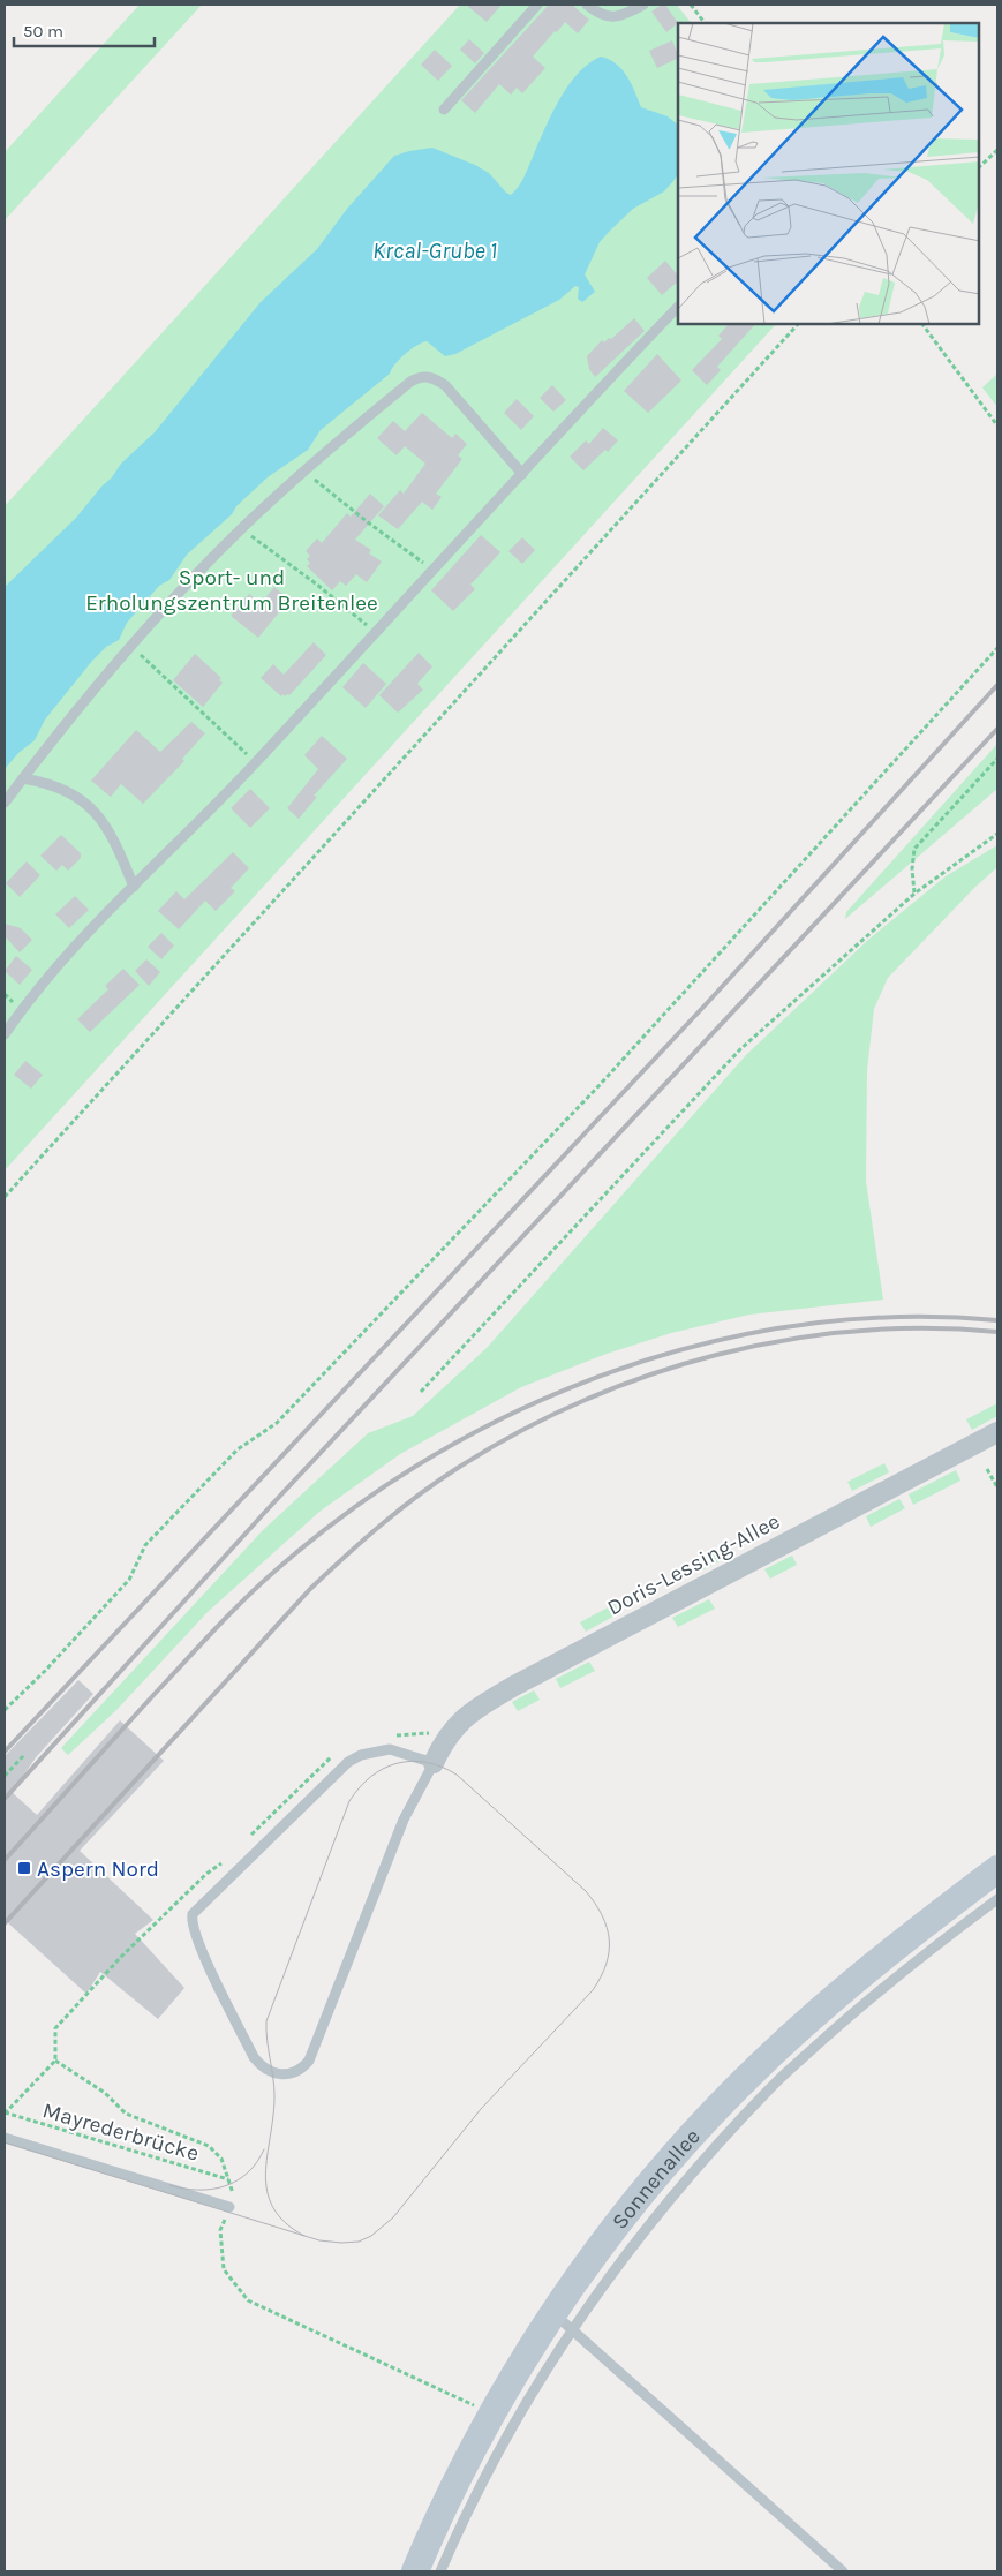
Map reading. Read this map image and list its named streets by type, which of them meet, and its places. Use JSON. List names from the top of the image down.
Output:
{
  "streets": {
    "street": ["Doris-Lessing-Allee", "Sonnenallee"],
    "path": ["Mayrederbrücke"]
  },
  "water": ["Krcal-Grube 1"],
  "parks": ["Sport- und Erholungszentrum Breitenlee"],
  "places": {
    "transit": ["Aspern Nord"]
  },
  "scale_bar": "50 m"
}
